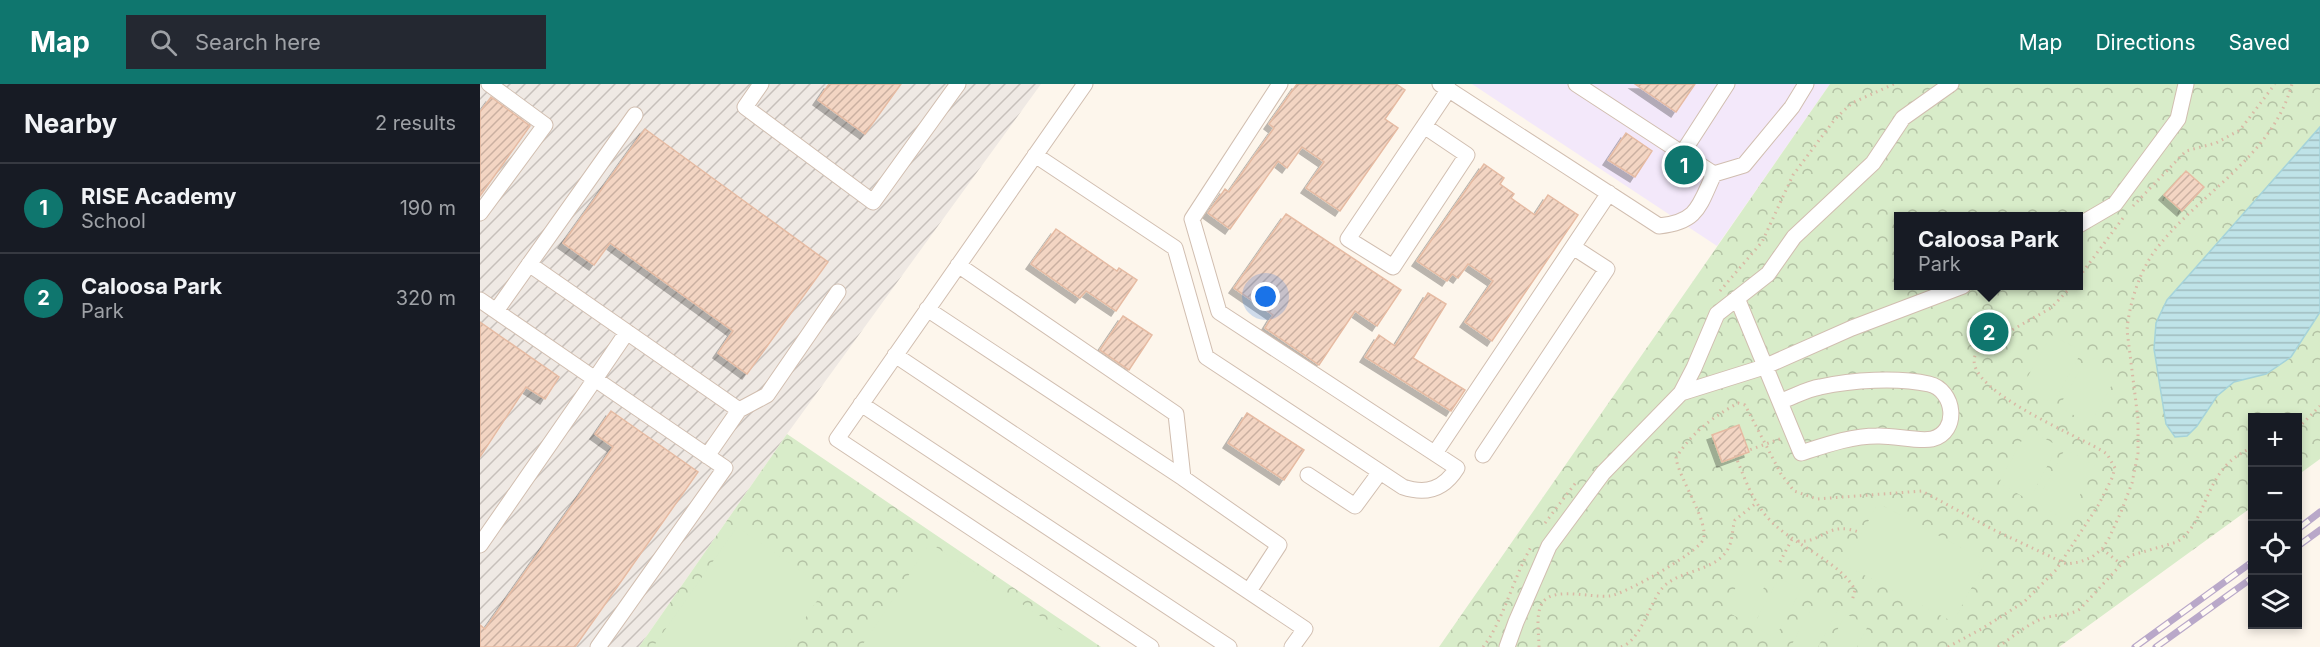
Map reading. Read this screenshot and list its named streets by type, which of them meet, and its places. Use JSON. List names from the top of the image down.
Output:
{
  "page": {
    "header": "Map",
    "search": "Search here",
    "nav": ["Map", "Directions", "Saved"],
    "heading": ["Nearby", "2 results"],
    "pins": ["1", "2"],
    "list": [
      {
        "mark": "1",
        "name": "RISE Academy",
        "note": "School",
        "value": "190 m"
      },
      {
        "mark": "2",
        "name": "Caloosa Park",
        "note": "Park",
        "value": "320 m"
      }
    ],
    "popup": ["Caloosa Park", "Park"],
    "map_buttons": ["+", "−"]
  }
}
